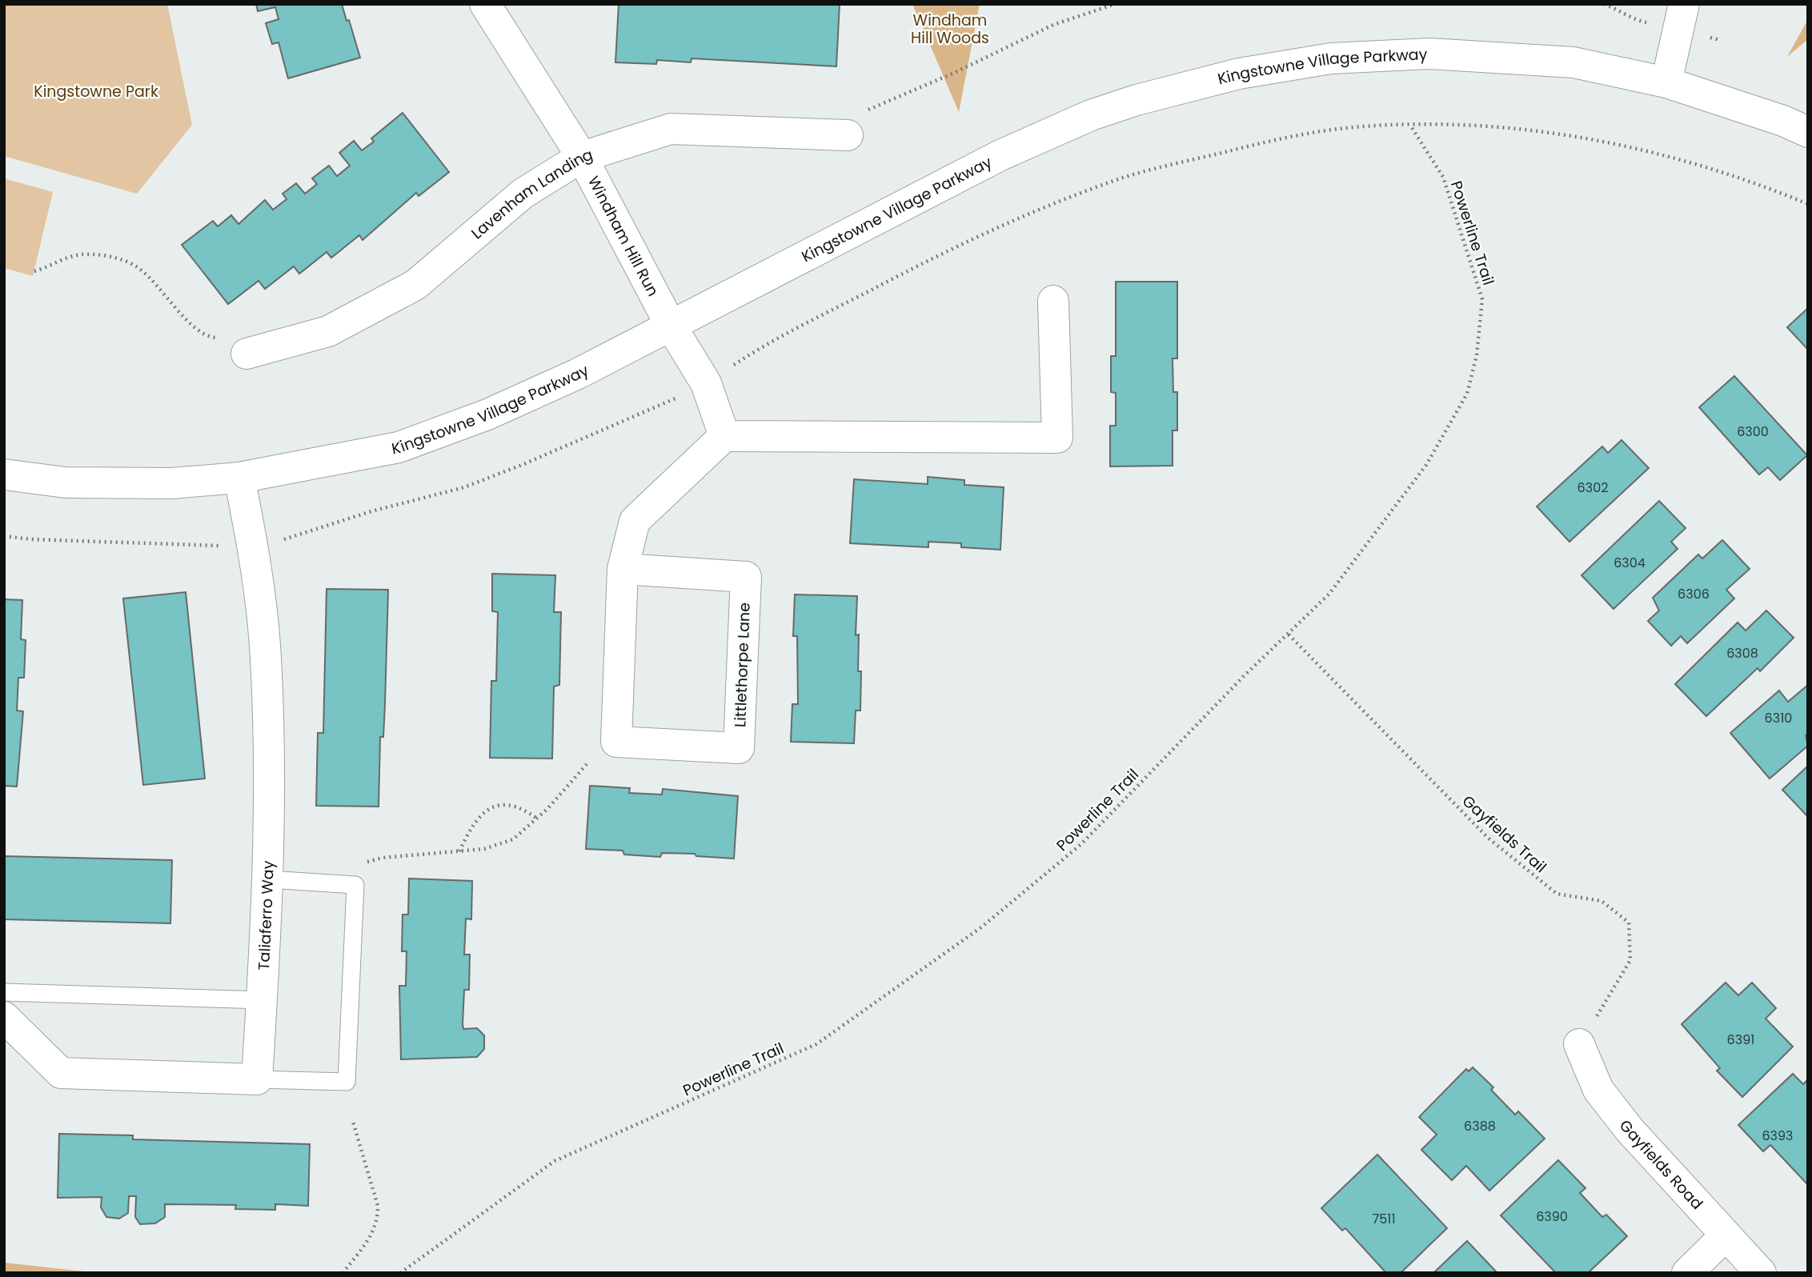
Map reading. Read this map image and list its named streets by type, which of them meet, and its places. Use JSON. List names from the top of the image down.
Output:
{
  "streets": {
    "street": [
      "Kingstowne Village Parkway",
      "Lavenham Landing",
      "Windham Hill Run",
      "Littlethorpe Lane",
      "Taliaferro Way",
      "Gayfields Road"
    ],
    "path": ["Powerline Trail", "Gayfields Trail"]
  },
  "crossings": [
    ["Kingstowne Village Parkway", "Windham Hill Run"],
    ["Kingstowne Village Parkway", "Taliaferro Way"],
    ["Lavenham Landing", "Windham Hill Run"],
    ["Powerline Trail", "Gayfields Trail"],
    ["Gayfields Trail", "Gayfields Road"]
  ],
  "parks": ["Windham Hill Woods", "Kingstowne Park"],
  "house_numbers": [
    "6300",
    "6302",
    "6304",
    "6306",
    "6308",
    "6310",
    "6391",
    "6388",
    "6393",
    "6390",
    "7511"
  ]
}
